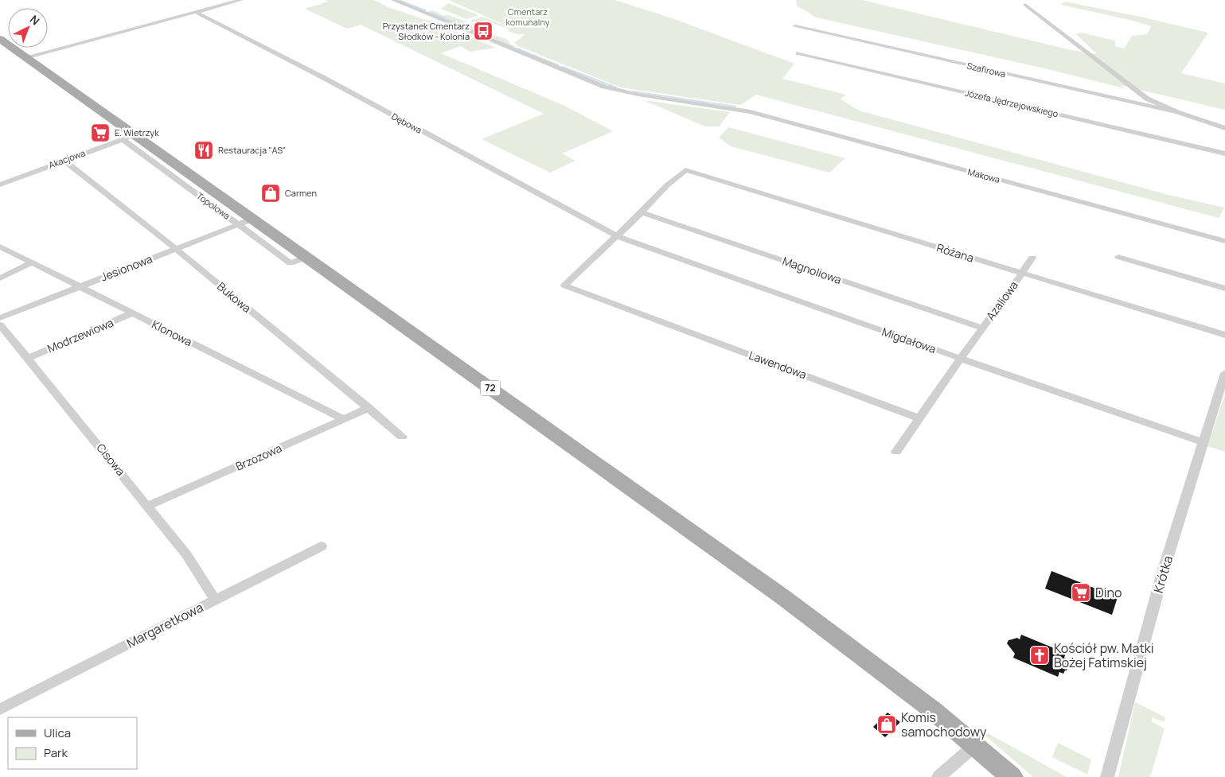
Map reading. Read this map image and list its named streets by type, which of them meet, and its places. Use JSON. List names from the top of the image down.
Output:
{
  "streets": {
    "main road": ["72"],
    "street": [
      "Szafirowa",
      "Józefa Jędrzejowskiego",
      "Dębowa",
      "Akacjowa",
      "Makowa",
      "Różana",
      "Jesionowa",
      "Magnoliowa",
      "Bukowa",
      "Azaliowa",
      "Klonowa",
      "Modrzewiowa",
      "Migdałowa",
      "Lawendowa",
      "Brzozowa",
      "Cisowa",
      "Krótka",
      "Margaretkowa"
    ]
  },
  "crossings": [
    ["Dębowa", "Migdałowa"],
    ["Dębowa", "Lawendowa"],
    ["Akacjowa", "Bukowa"],
    ["Akacjowa", "72"],
    ["Różana", "Magnoliowa"],
    ["Różana", "Azaliowa"],
    ["Jesionowa", "Bukowa"],
    ["Jesionowa", "Klonowa"],
    ["Jesionowa", "72"],
    ["Magnoliowa", "Azaliowa"],
    ["Bukowa", "Brzozowa"],
    ["Azaliowa", "Migdałowa"],
    ["Klonowa", "Modrzewiowa"],
    ["Klonowa", "Brzozowa"],
    ["Modrzewiowa", "Cisowa"],
    ["Migdałowa", "Lawendowa"],
    ["Migdałowa", "Krótka"],
    ["Brzozowa", "Cisowa"],
    ["Cisowa", "Margaretkowa"]
  ],
  "parks": ["Cmentarz komunalny"],
  "places": {
    "bus stop": ["Przystanek Cmentarz Słodków - Kolonia"],
    "supermarket": ["E. Wietrzyk", "Dino"],
    "restaurant": ["Restauracja \"AS\""],
    "shop": ["Carmen", "Komis samochodowy"],
    "church": ["Kościół pw. Matki Bożej Fatimskiej"]
  },
  "legend": ["Ulica", "Park"],
  "north": "top right"
}
